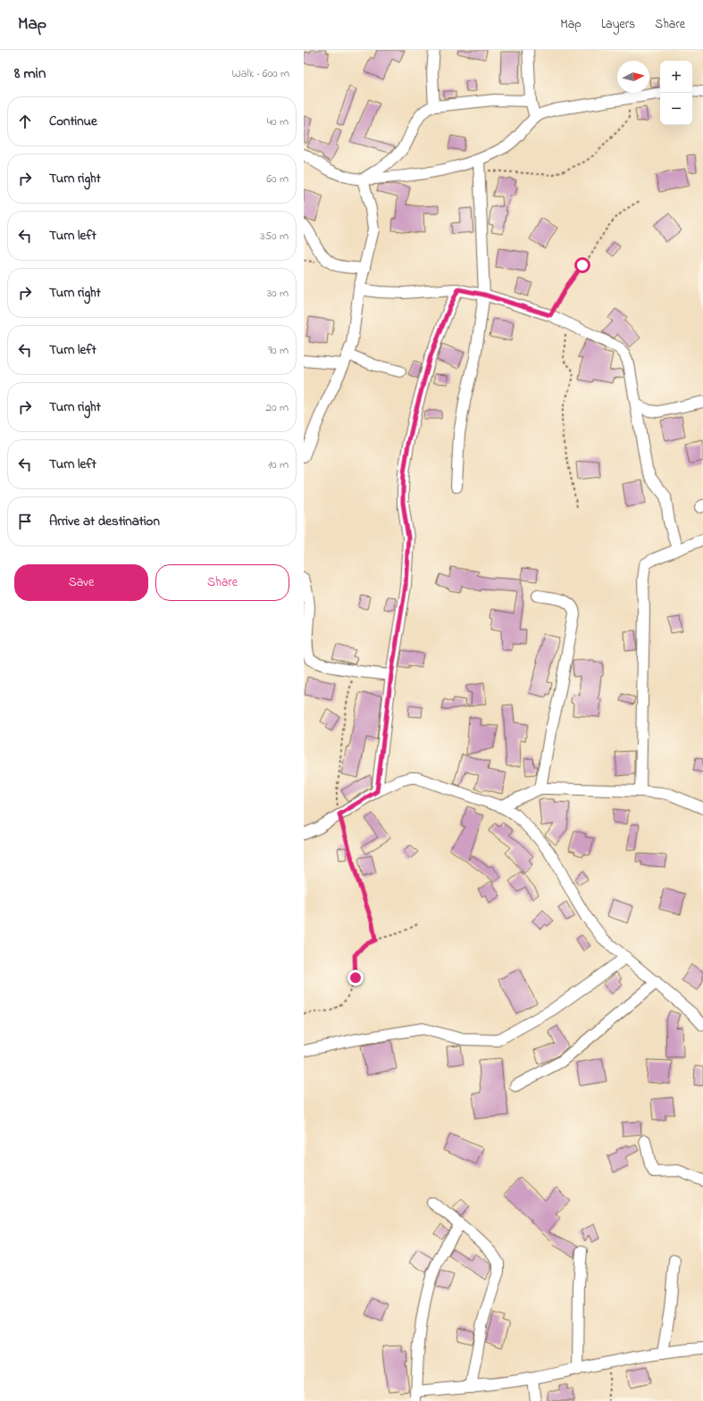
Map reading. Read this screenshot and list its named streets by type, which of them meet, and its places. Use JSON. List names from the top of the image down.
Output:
{
  "north": "right",
  "page": {
    "header": "Map",
    "nav": ["Map", "Layers", "Share"],
    "heading": ["8 min", "Walk · 600 m"],
    "map_buttons": ["+", "−"],
    "list": [
      ["Continue", "40 m"],
      ["Turn right", "60 m"],
      ["Turn left", "350 m"],
      ["Turn right", "30 m"],
      ["Turn left", "90 m"],
      ["Turn right", "20 m"],
      ["Turn left", "10 m"],
      "Arrive at destination"
    ],
    "buttons": ["Save", "Share"]
  }
}
